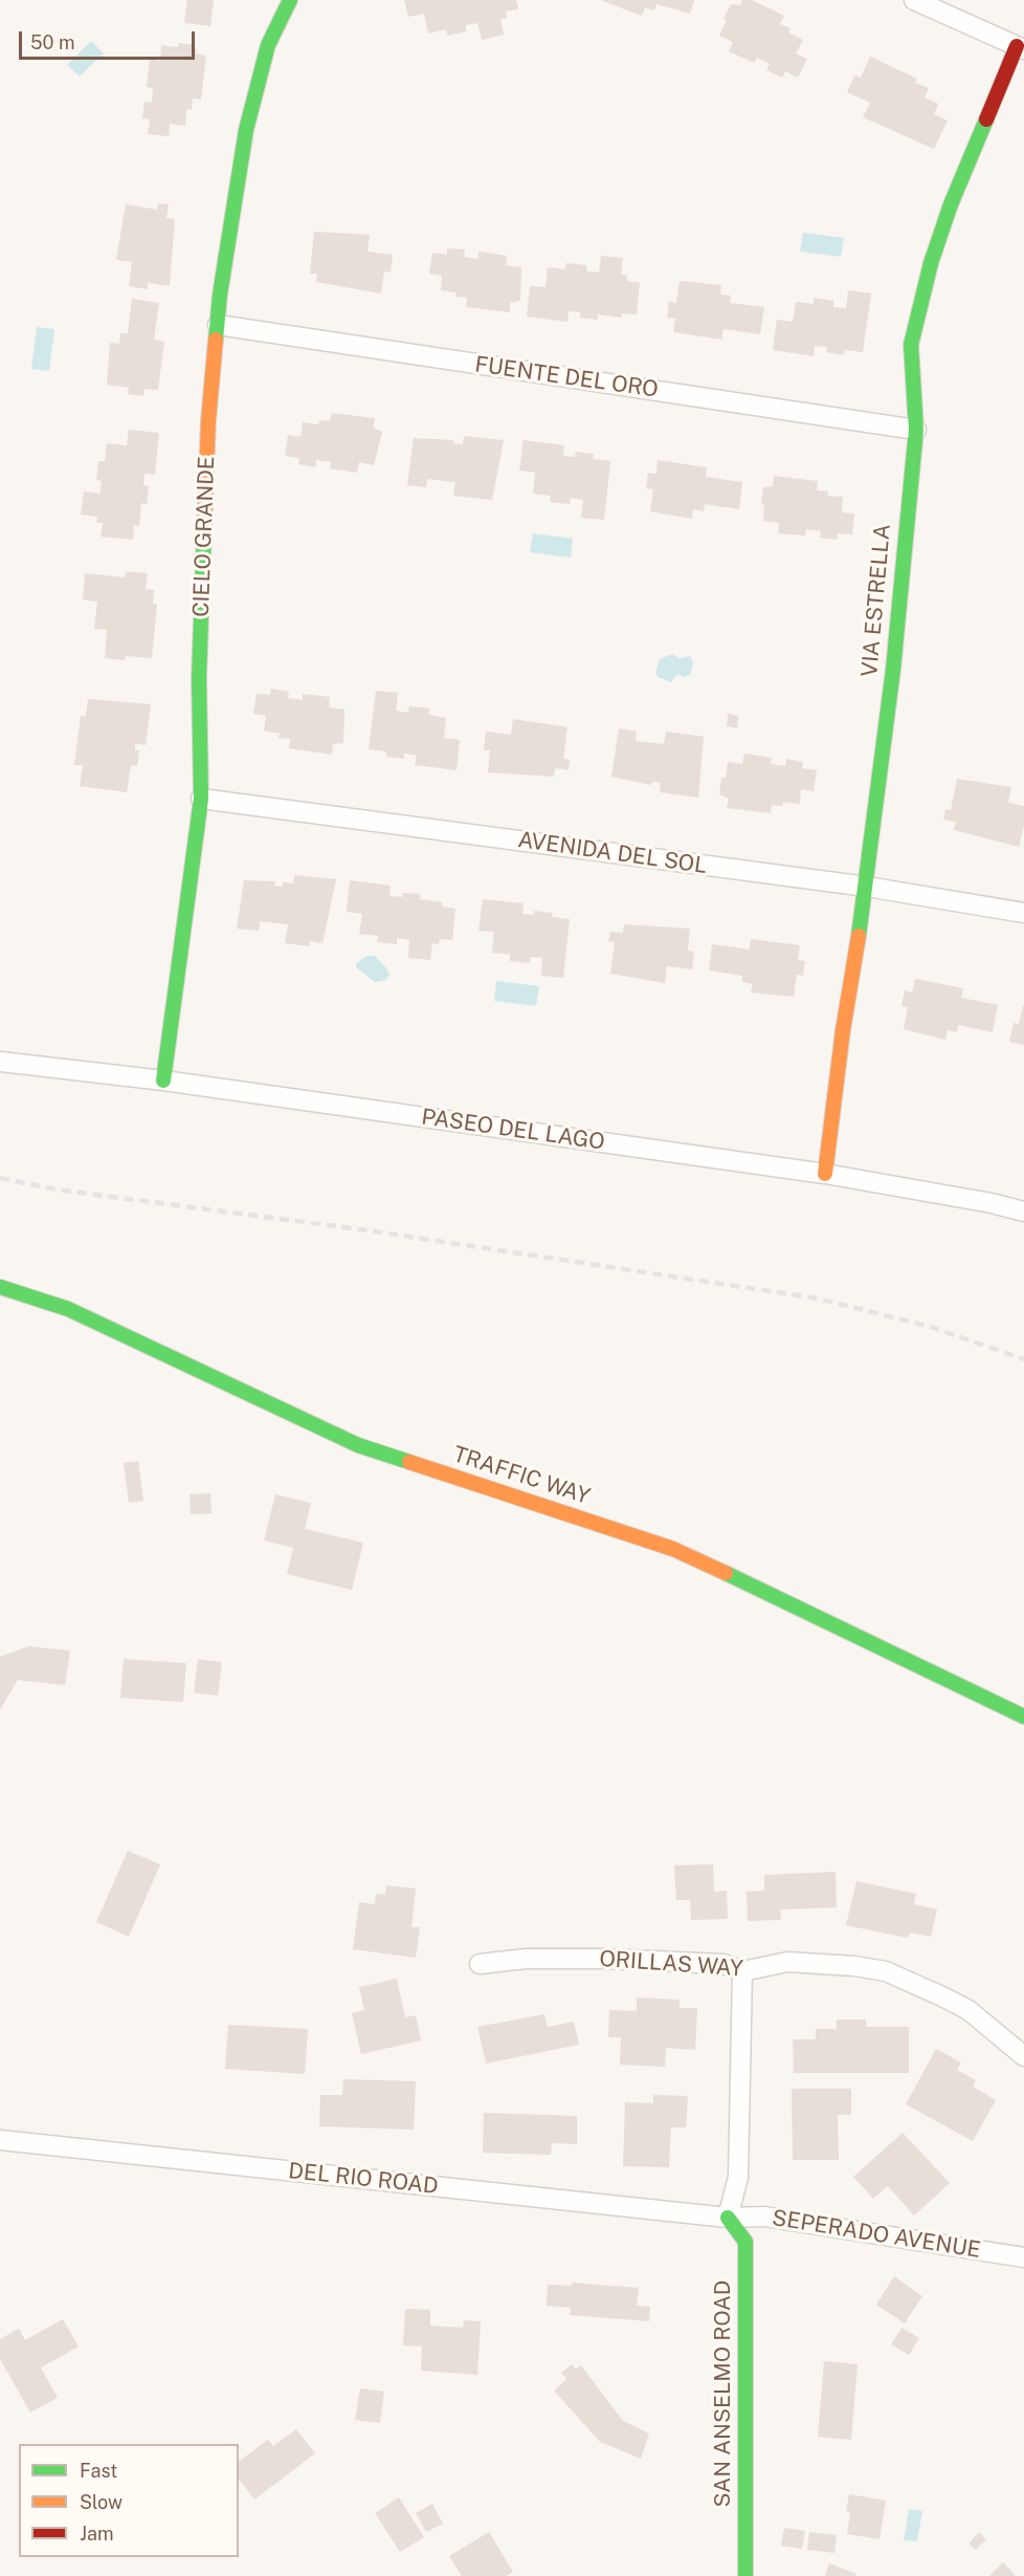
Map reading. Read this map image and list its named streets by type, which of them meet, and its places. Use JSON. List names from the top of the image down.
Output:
{
  "streets": {
    "street": [
      "FUENTE DEL ORO",
      "CIELO GRANDE",
      "VIA ESTRELLA",
      "AVENIDA DEL SOL",
      "PASEO DEL LAGO",
      "TRAFFIC WAY",
      "ORILLAS WAY",
      "DEL RIO ROAD",
      "SEPERADO AVENUE",
      "SAN ANSELMO ROAD"
    ]
  },
  "crossings": [
    ["FUENTE DEL ORO", "CIELO GRANDE"],
    ["FUENTE DEL ORO", "VIA ESTRELLA"],
    ["CIELO GRANDE", "AVENIDA DEL SOL"],
    ["CIELO GRANDE", "PASEO DEL LAGO"],
    ["VIA ESTRELLA", "AVENIDA DEL SOL"],
    ["VIA ESTRELLA", "PASEO DEL LAGO"],
    ["DEL RIO ROAD", "SEPERADO AVENUE"],
    ["DEL RIO ROAD", "SAN ANSELMO ROAD"],
    ["SEPERADO AVENUE", "SAN ANSELMO ROAD"]
  ],
  "legend": ["Fast", "Slow", "Jam"],
  "scale_bar": "50 m"
}
